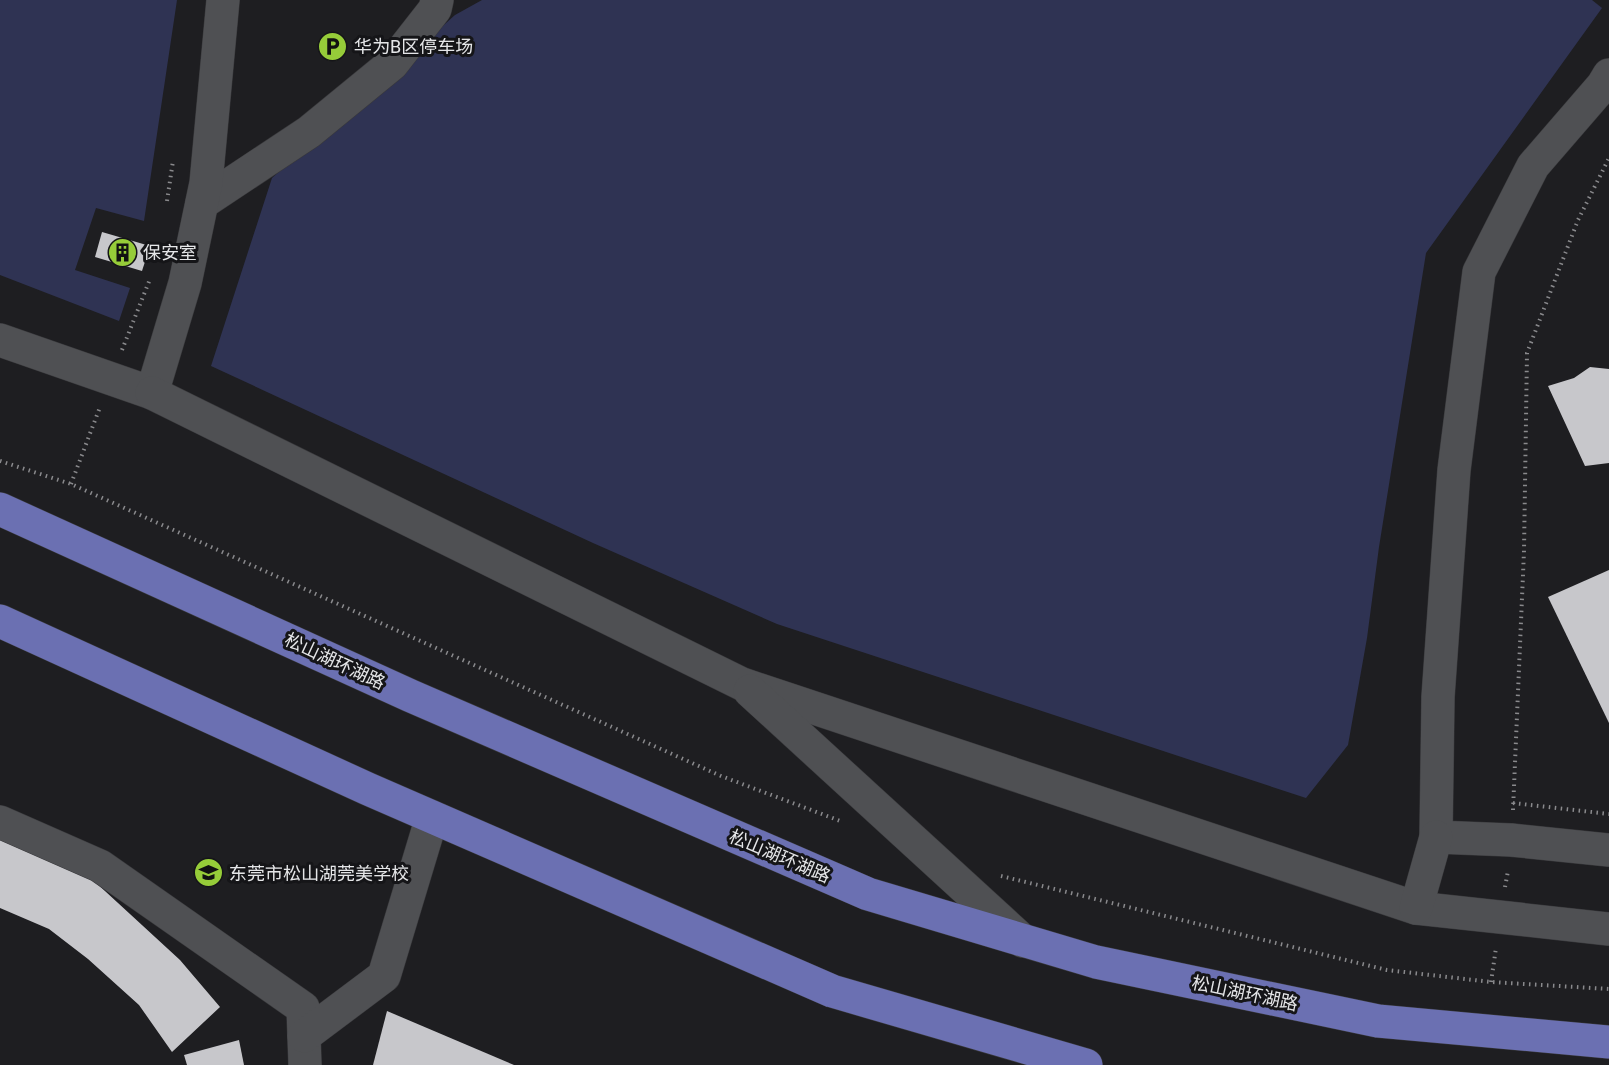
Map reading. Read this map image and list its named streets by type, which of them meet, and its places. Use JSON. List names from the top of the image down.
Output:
{
  "streets": {
    "main road": ["松山湖环湖路"]
  },
  "places": {
    "parking": ["华为B区停车场"],
    "building": ["保安室"],
    "school or university": ["东莞市松山湖莞美学校"]
  }
}
